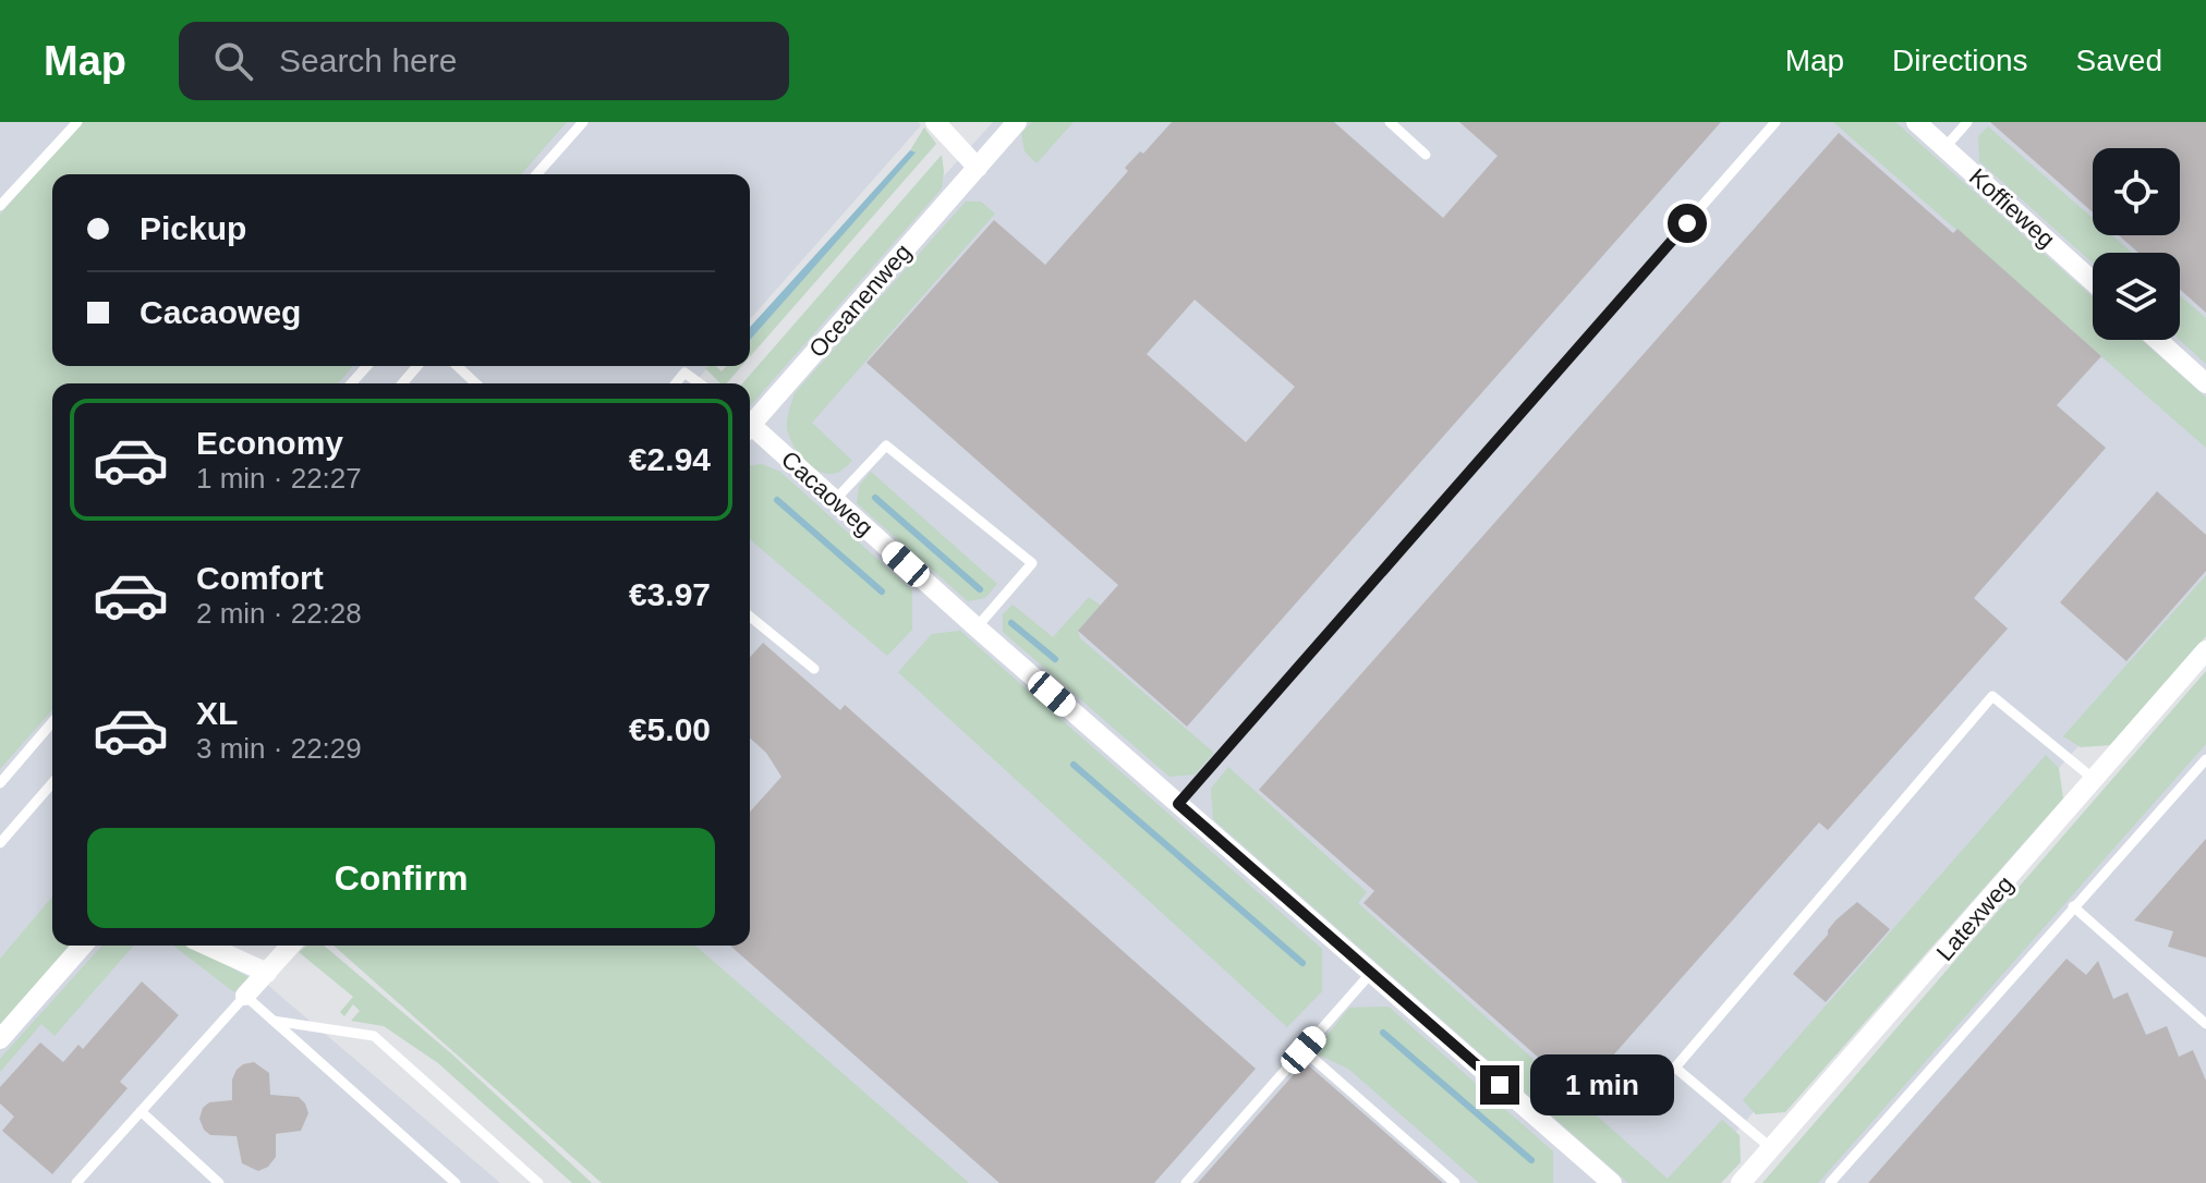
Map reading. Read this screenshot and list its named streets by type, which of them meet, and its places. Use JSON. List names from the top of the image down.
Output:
{
  "streets": {
    "street": [
      "Koffieweg",
      "Oceanenweg",
      "Cacaoweg",
      "Latexweg"
    ]
  },
  "page": {
    "header": "Map",
    "search": "Search here",
    "nav": ["Map", "Directions", "Saved"],
    "banner": ["Pickup", "Cacaoweg"],
    "list": [
      {
        "name": "Economy",
        "note": "1 min · 22:27",
        "value": "€2.94"
      },
      {
        "name": "Comfort",
        "note": "2 min · 22:28",
        "value": "€3.97"
      },
      {
        "name": "XL",
        "note": "3 min · 22:29",
        "value": "€5.00"
      }
    ],
    "buttons": "Confirm",
    "bubble": "1 min"
  }
}
